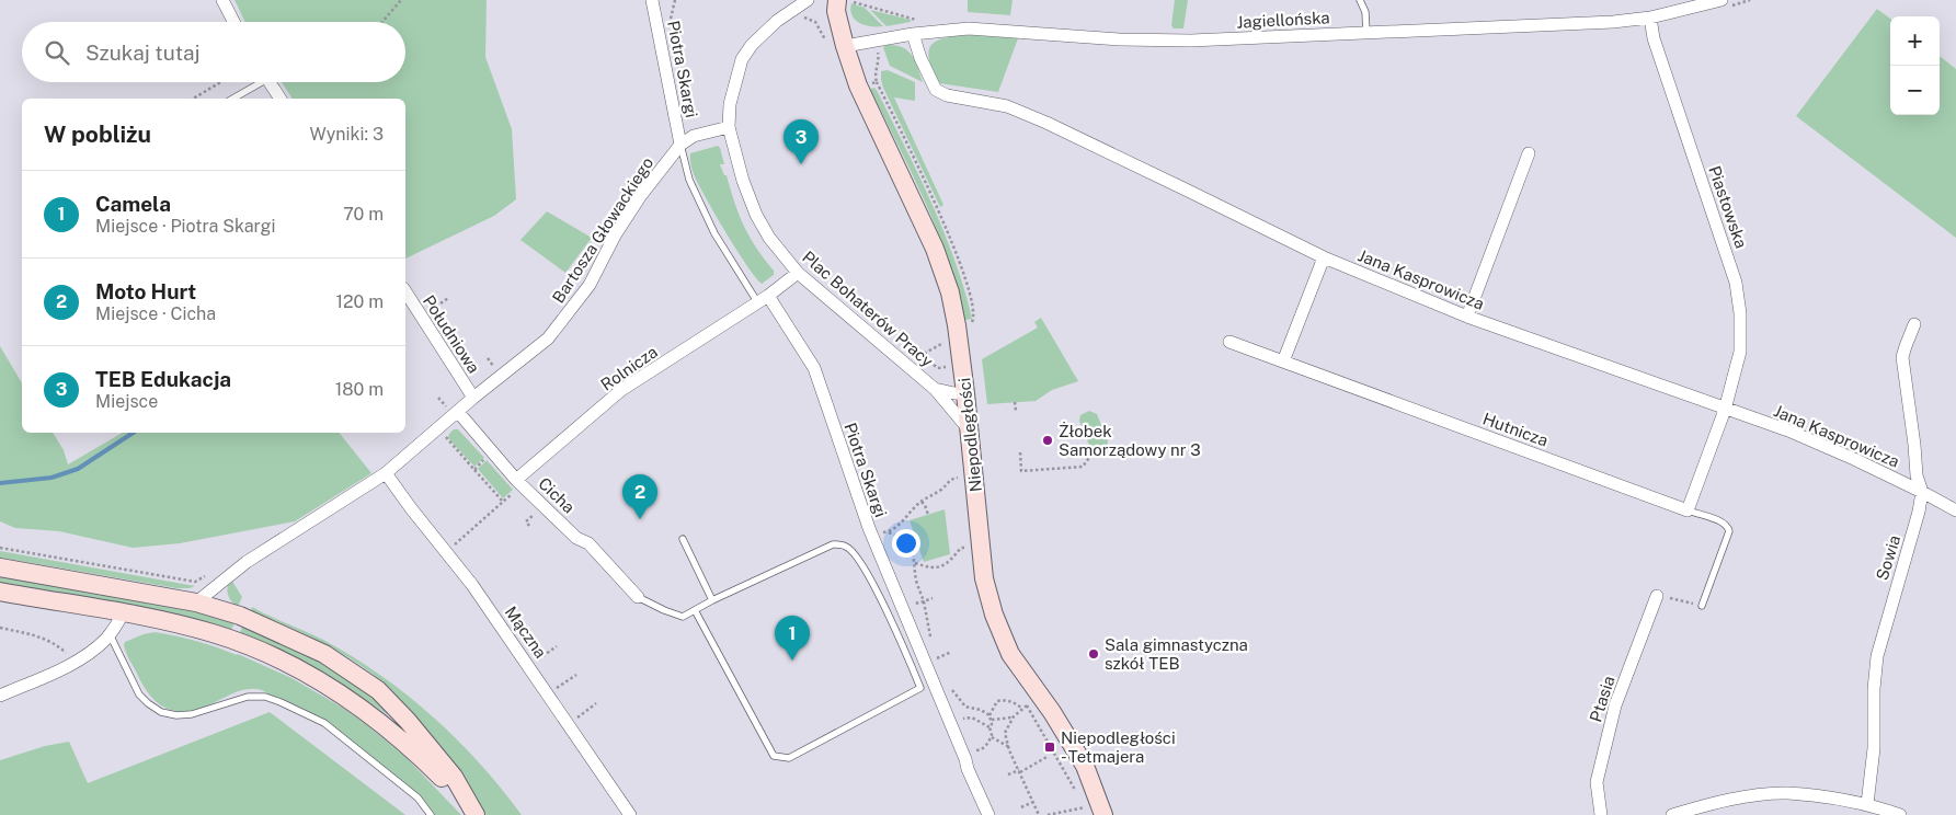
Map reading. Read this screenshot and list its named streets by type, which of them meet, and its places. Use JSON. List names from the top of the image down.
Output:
{
  "streets": {
    "main road": ["Niepodległości"],
    "street": [
      "Jagiellońska",
      "Piotra Skargi",
      "Piastowska",
      "Bartosza Głowackiego",
      "Jana Kasprowicza",
      "Plac Bohaterów Pracy",
      "Południowa",
      "Rolnicza",
      "Hutnicza",
      "Cicha",
      "Sowia",
      "Mączna",
      "Ptasia"
    ]
  },
  "crossings": [
    ["Jagiellońska", "Piastowska"],
    ["Jagiellońska", "Jana Kasprowicza"],
    ["Jagiellońska", "Niepodległości"],
    ["Piotra Skargi", "Bartosza Głowackiego"],
    ["Piotra Skargi", "Rolnicza"],
    ["Piastowska", "Jana Kasprowicza"],
    ["Bartosza Głowackiego", "Plac Bohaterów Pracy"],
    ["Bartosza Głowackiego", "Południowa"],
    ["Bartosza Głowackiego", "Cicha"],
    ["Bartosza Głowackiego", "Mączna"],
    ["Jana Kasprowicza", "Sowia"],
    ["Plac Bohaterów Pracy", "Niepodległości"],
    ["Rolnicza", "Cicha"]
  ],
  "places": {
    "other": ["Żłobek Samorządowy nr 3", "Sala gimnastyczna szkół TEB"],
    "transit": ["Niepodległości - Tetmajera"]
  },
  "page": {
    "map_buttons": ["+", "−"],
    "search": "Szukaj tutaj",
    "heading": ["W pobliżu", "Wyniki: 3"],
    "pins": ["3", "2", "1"],
    "list": [
      {
        "mark": "1",
        "name": "Camela",
        "note": "Miejsce · Piotra Skargi",
        "value": "70 m"
      },
      {
        "mark": "2",
        "name": "Moto Hurt",
        "note": "Miejsce · Cicha",
        "value": "120 m"
      },
      {
        "mark": "3",
        "name": "TEB Edukacja",
        "note": "Miejsce",
        "value": "180 m"
      }
    ]
  }
}
